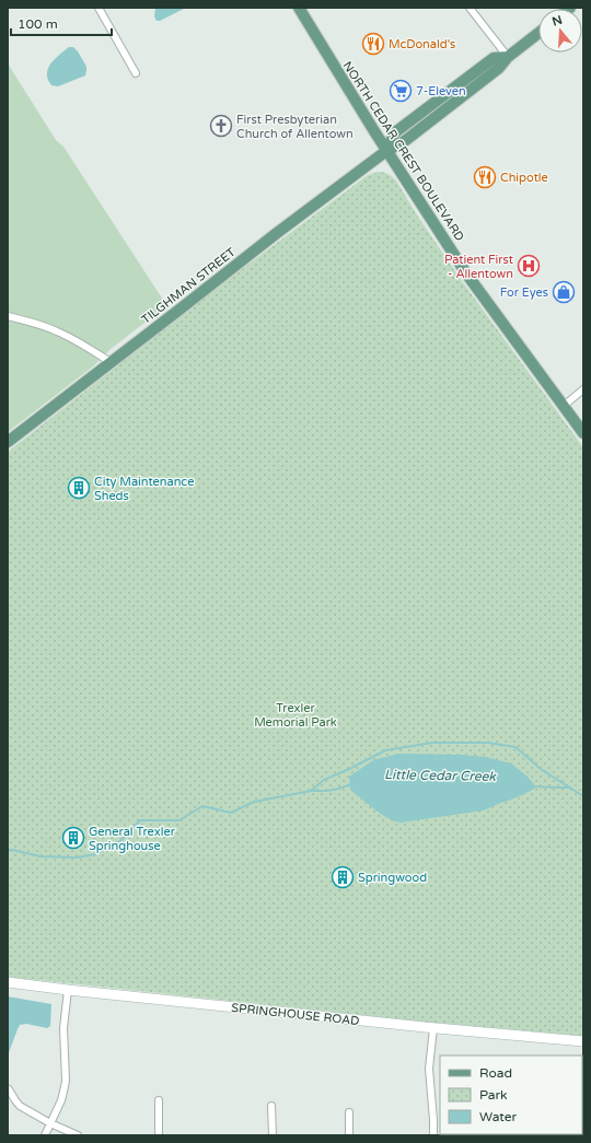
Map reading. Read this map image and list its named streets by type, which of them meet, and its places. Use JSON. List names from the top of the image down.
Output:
{
  "streets": {
    "main road": ["NORTH CEDAR CREST BOULEVARD", "TILGHMAN STREET"],
    "street": ["SPRINGHOUSE ROAD"]
  },
  "crossings": [
    ["NORTH CEDAR CREST BOULEVARD", "TILGHMAN STREET"]
  ],
  "water": ["Little Cedar Creek"],
  "parks": ["Trexler Memorial Park"],
  "places": {
    "restaurant": ["McDonald's", "Chipotle"],
    "supermarket": ["7-Eleven"],
    "church": ["First Presbyterian Church of Allentown"],
    "hospital": ["Patient First - Allentown"],
    "shop": ["For Eyes"],
    "building": ["City Maintenance Sheds", "General Trexler Springhouse", "Springwood"]
  },
  "legend": ["Road", "Park", "Water"],
  "scale_bar": "100 m",
  "north": "top"
}
